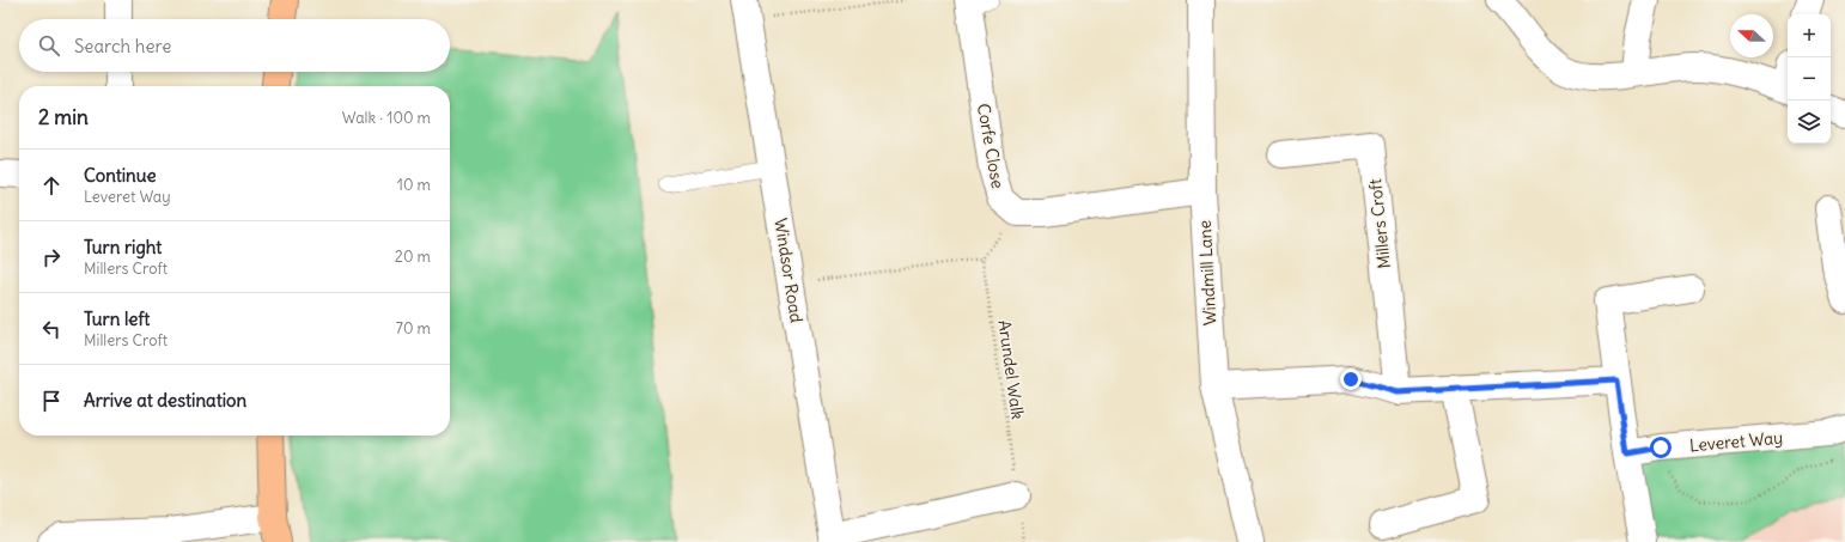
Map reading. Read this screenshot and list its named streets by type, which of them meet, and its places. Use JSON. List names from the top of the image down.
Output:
{
  "streets": {
    "street": [
      "Corfe Close",
      "Millers Croft",
      "Windsor Road",
      "Windmill Lane",
      "Leveret Way"
    ],
    "path": ["Arundel Walk"]
  },
  "north": "left",
  "page": {
    "map_buttons": ["+", "−"],
    "search": "Search here",
    "heading": ["2 min", "Walk · 100 m"],
    "list": [
      ["Continue", "Leveret Way", "10 m"],
      ["Turn right", "Millers Croft", "20 m"],
      ["Turn left", "Millers Croft", "70 m"],
      "Arrive at destination"
    ]
  }
}
